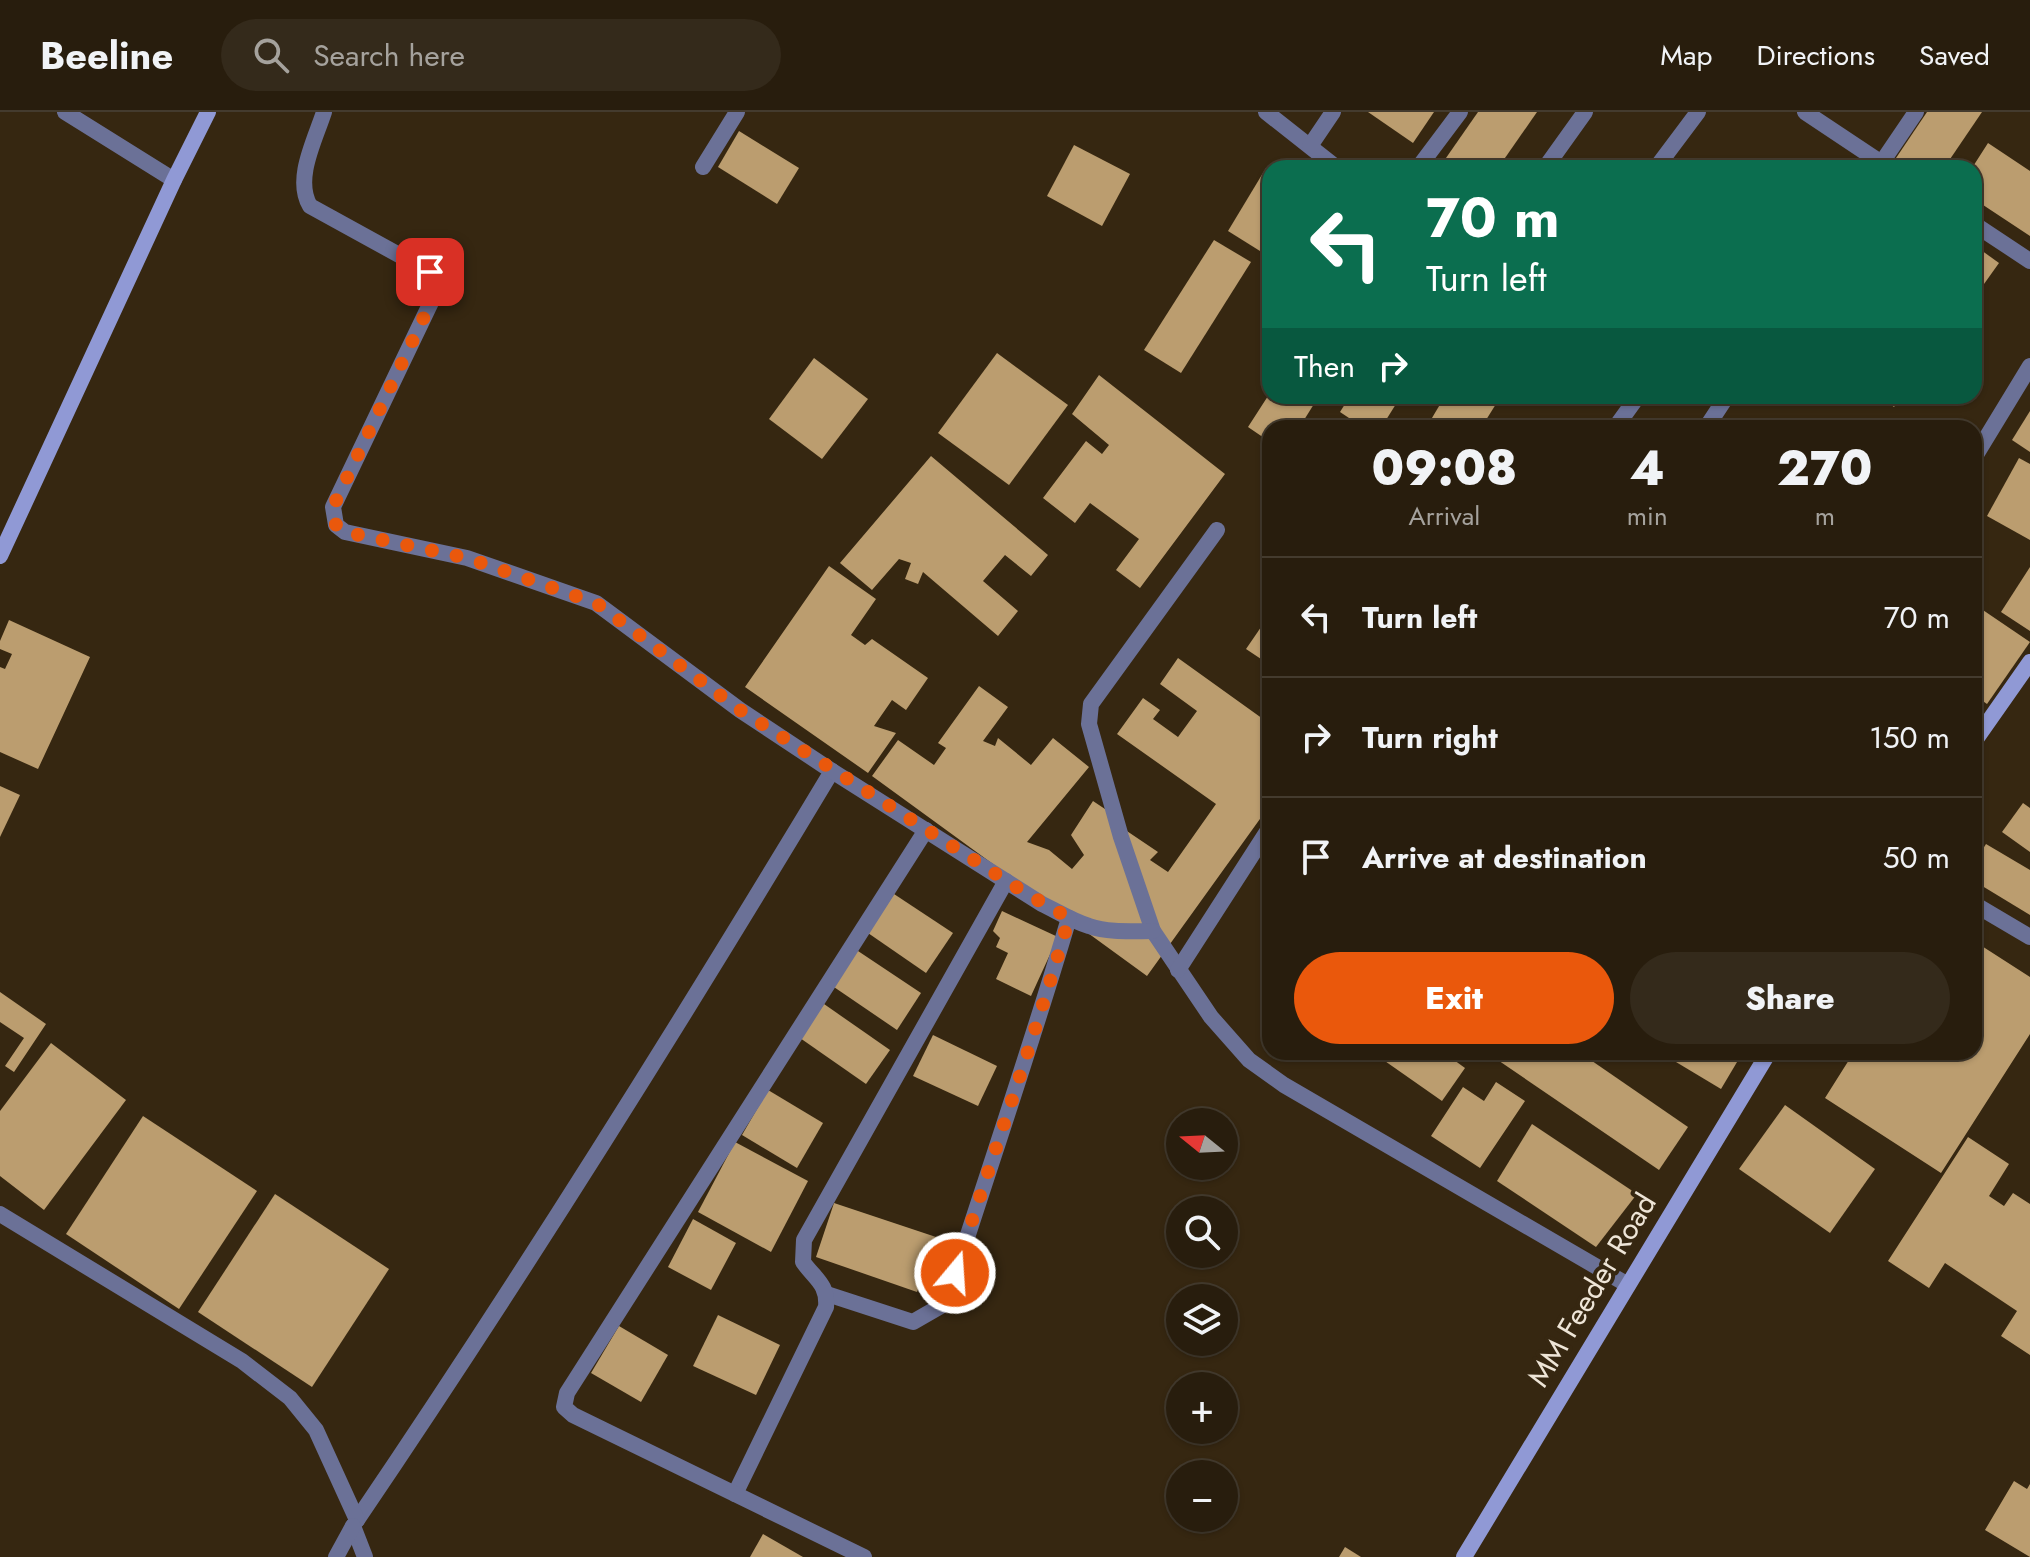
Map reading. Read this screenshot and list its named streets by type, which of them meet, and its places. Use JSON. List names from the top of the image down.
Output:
{
  "streets": {
    "street": ["MM Feeder Road"]
  },
  "north": "left",
  "page": {
    "header": "Beeline",
    "search": "Search here",
    "nav": ["Map", "Directions", "Saved"],
    "turn": ["70 m", "Turn left"],
    "then": "Then",
    "eta": [
      "09:08",
      "Arrival",
      "4",
      "min",
      "270",
      "m"
    ],
    "list": [
      {
        "name": "Turn left",
        "value": "70 m"
      },
      {
        "name": "Turn right",
        "value": "150 m"
      },
      {
        "name": "Arrive at destination",
        "value": "50 m"
      }
    ],
    "buttons": ["Exit", "Share"],
    "map_buttons": ["+", "−"]
  }
}
